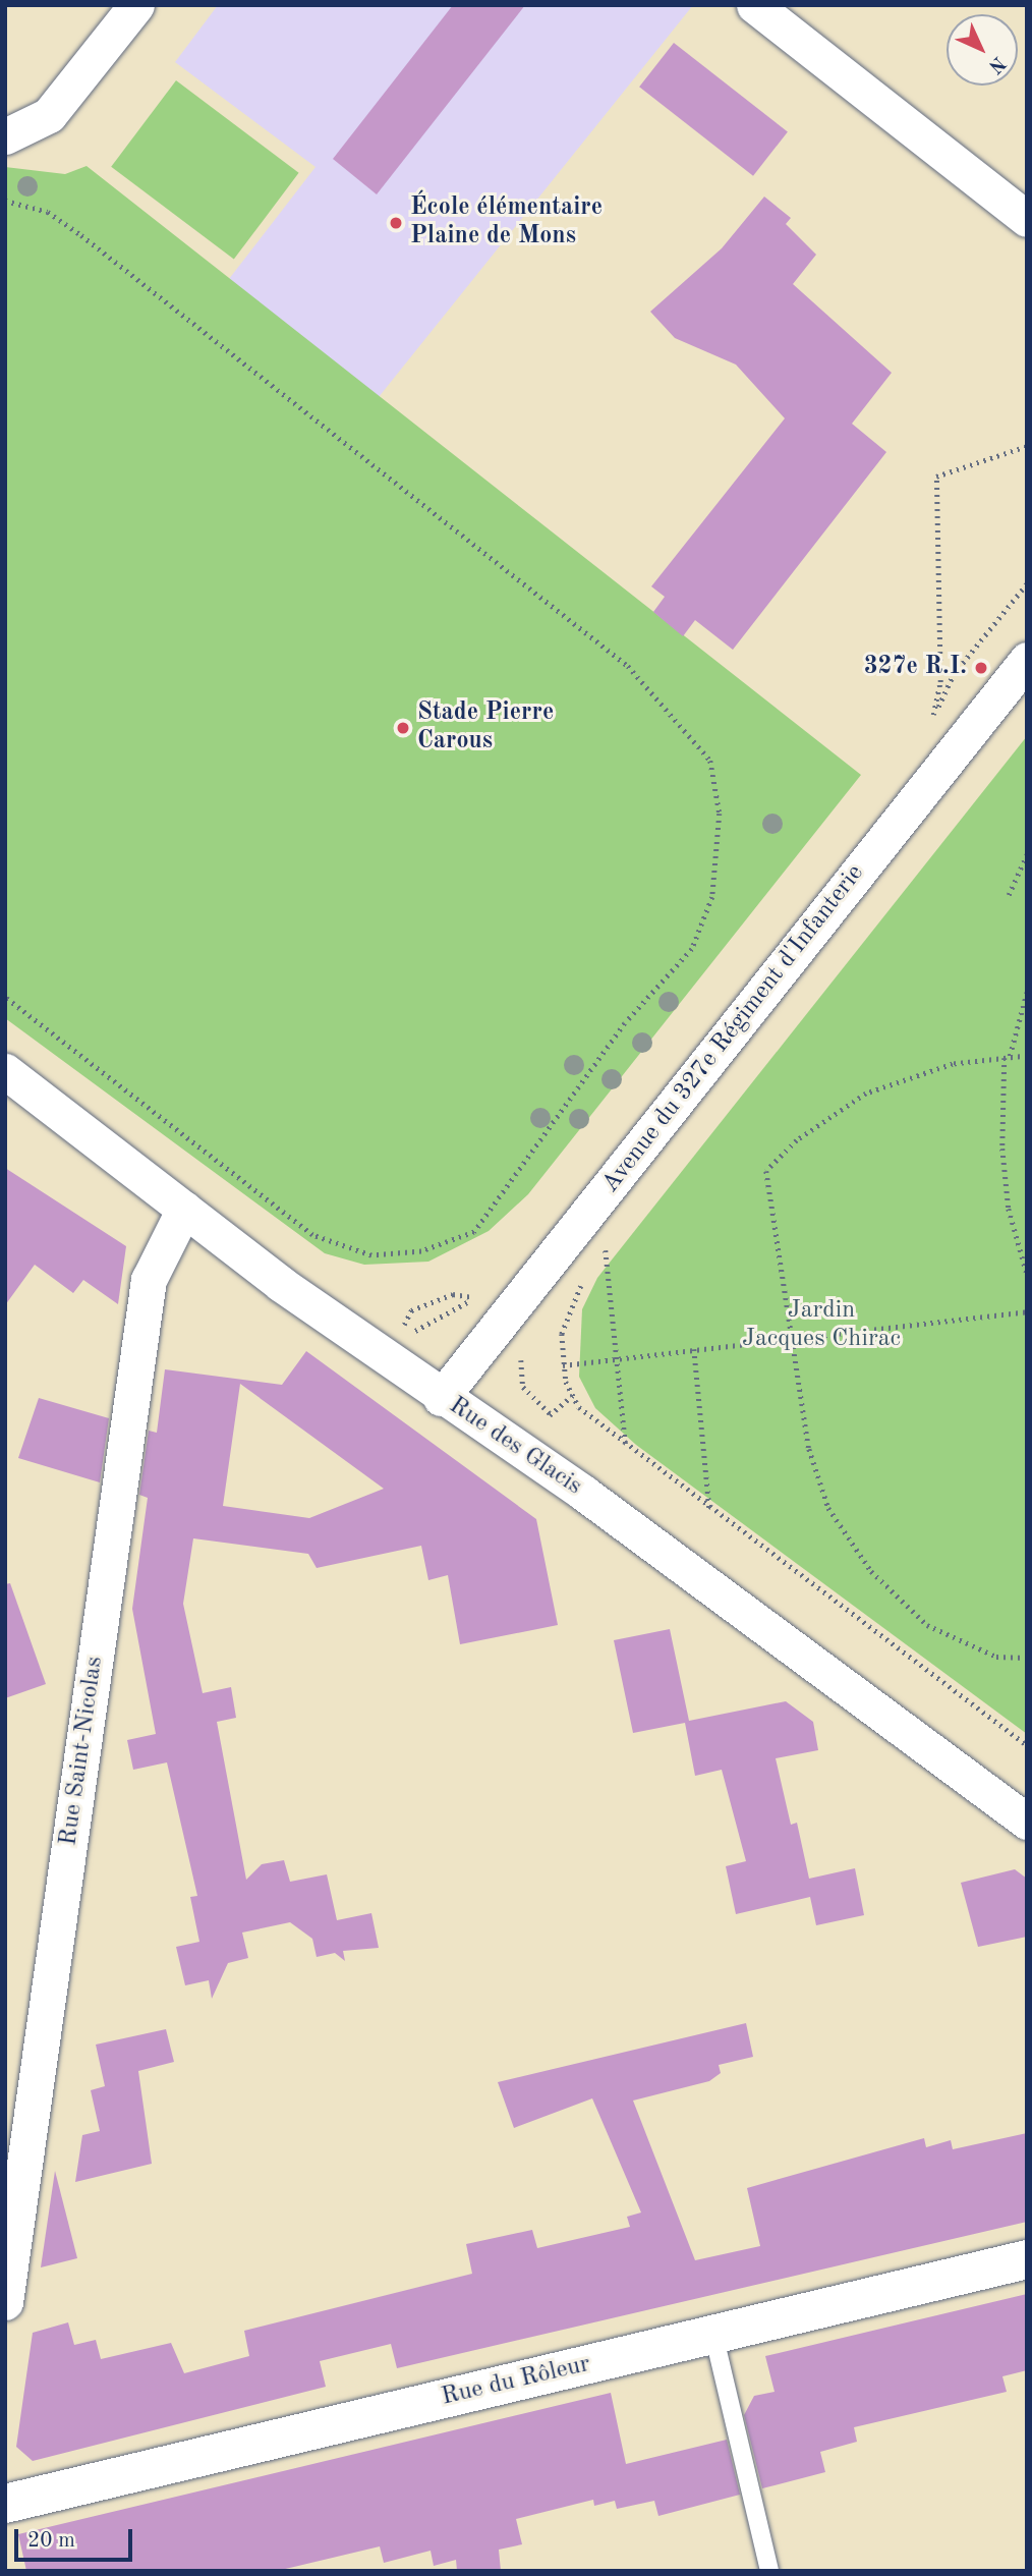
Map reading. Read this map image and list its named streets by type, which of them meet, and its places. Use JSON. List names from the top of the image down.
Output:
{
  "streets": {
    "street": [
      "Avenue du 327e Régiment d'Infanterie",
      "Rue des Glacis",
      "Rue Saint-Nicolas",
      "Rue du Rôleur"
    ]
  },
  "crossings": [
    ["Avenue du 327e Régiment d'Infanterie", "Rue des Glacis"],
    ["Rue des Glacis", "Rue Saint-Nicolas"]
  ],
  "parks": ["Jardin Jacques Chirac"],
  "places": ["École élémentaire Plaine de Mons", "327e R.I.", "Stade Pierre Carous"],
  "scale_bar": "20 m",
  "north": "bottom right"
}
